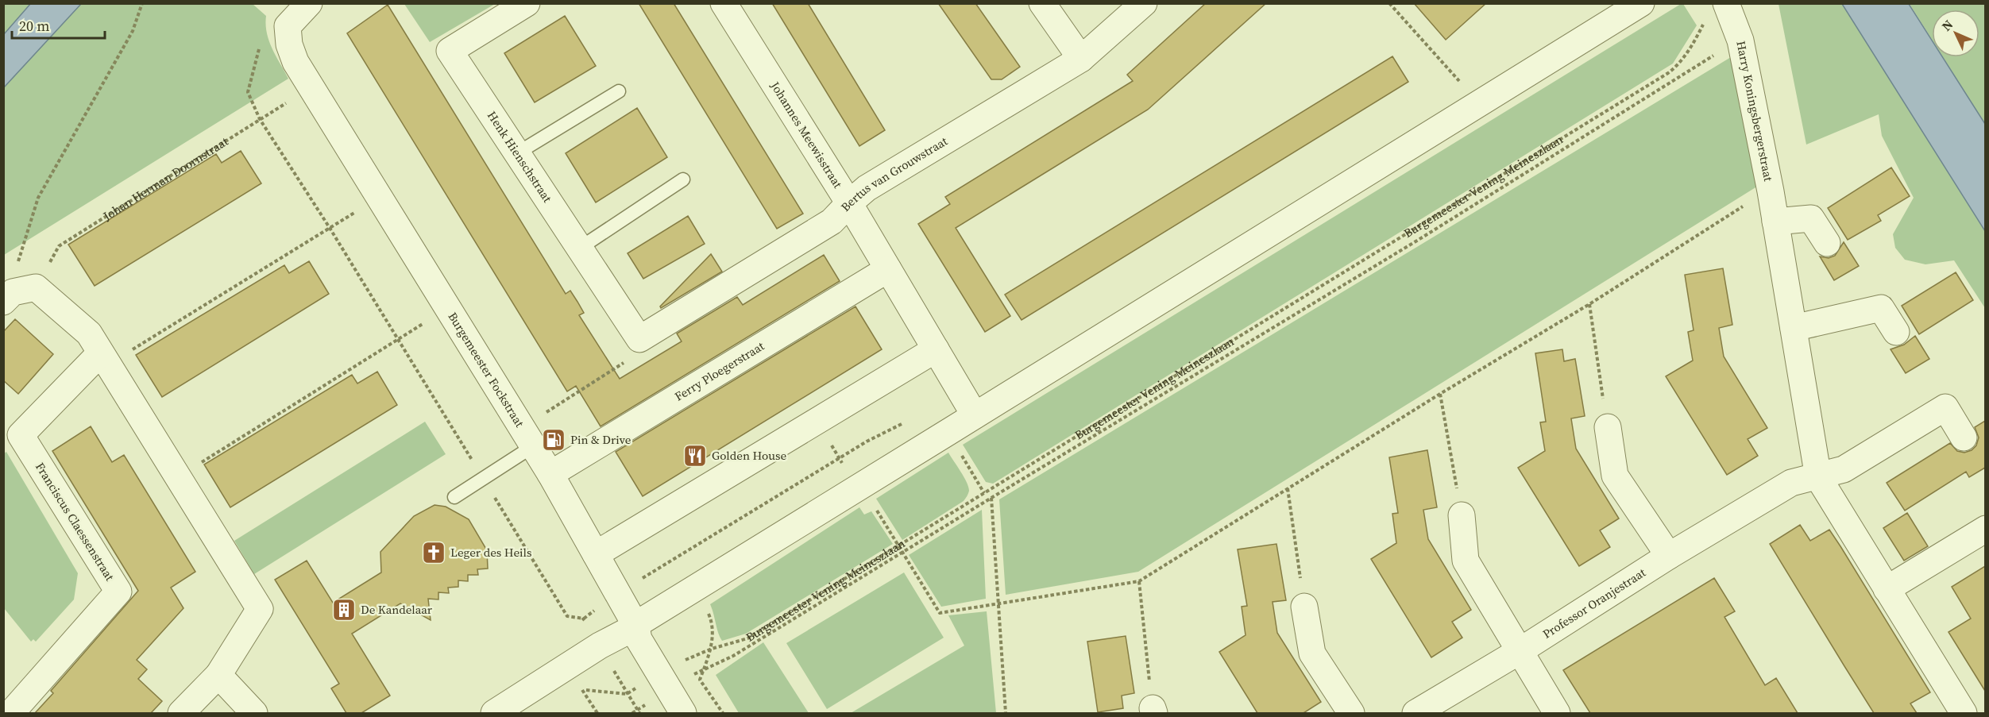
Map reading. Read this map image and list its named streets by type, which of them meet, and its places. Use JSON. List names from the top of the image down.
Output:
{
  "streets": {
    "street": [
      "Harry Koningsbergerstraat",
      "Johannes Meewisstraat",
      "Henk Hienschstraat",
      "Bertus van Grouwstraat",
      "Burgemeester Fockstraat",
      "Ferry Ploegerstraat",
      "Franciscus Claessenstraat",
      "Professor Oranjestraat"
    ],
    "path": ["Johan Herman Doornstraat", "Burgemeester Vening Meineszlaan"]
  },
  "crossings": [
    ["Harry Koningsbergerstraat", "Burgemeester Vening Meineszlaan"],
    ["Harry Koningsbergerstraat", "Professor Oranjestraat"],
    ["Johannes Meewisstraat", "Bertus van Grouwstraat"],
    ["Johannes Meewisstraat", "Ferry Ploegerstraat"],
    ["Henk Hienschstraat", "Bertus van Grouwstraat"],
    ["Johan Herman Doornstraat", "Burgemeester Fockstraat"],
    ["Burgemeester Vening Meineszlaan", "Burgemeester Fockstraat"],
    ["Burgemeester Fockstraat", "Ferry Ploegerstraat"]
  ],
  "places": {
    "fuel station": ["Pin & Drive"],
    "restaurant": ["Golden House"],
    "church": ["Leger des Heils"],
    "building": ["De Kandelaar"]
  },
  "scale_bar": "20 m",
  "north": "top left"
}
